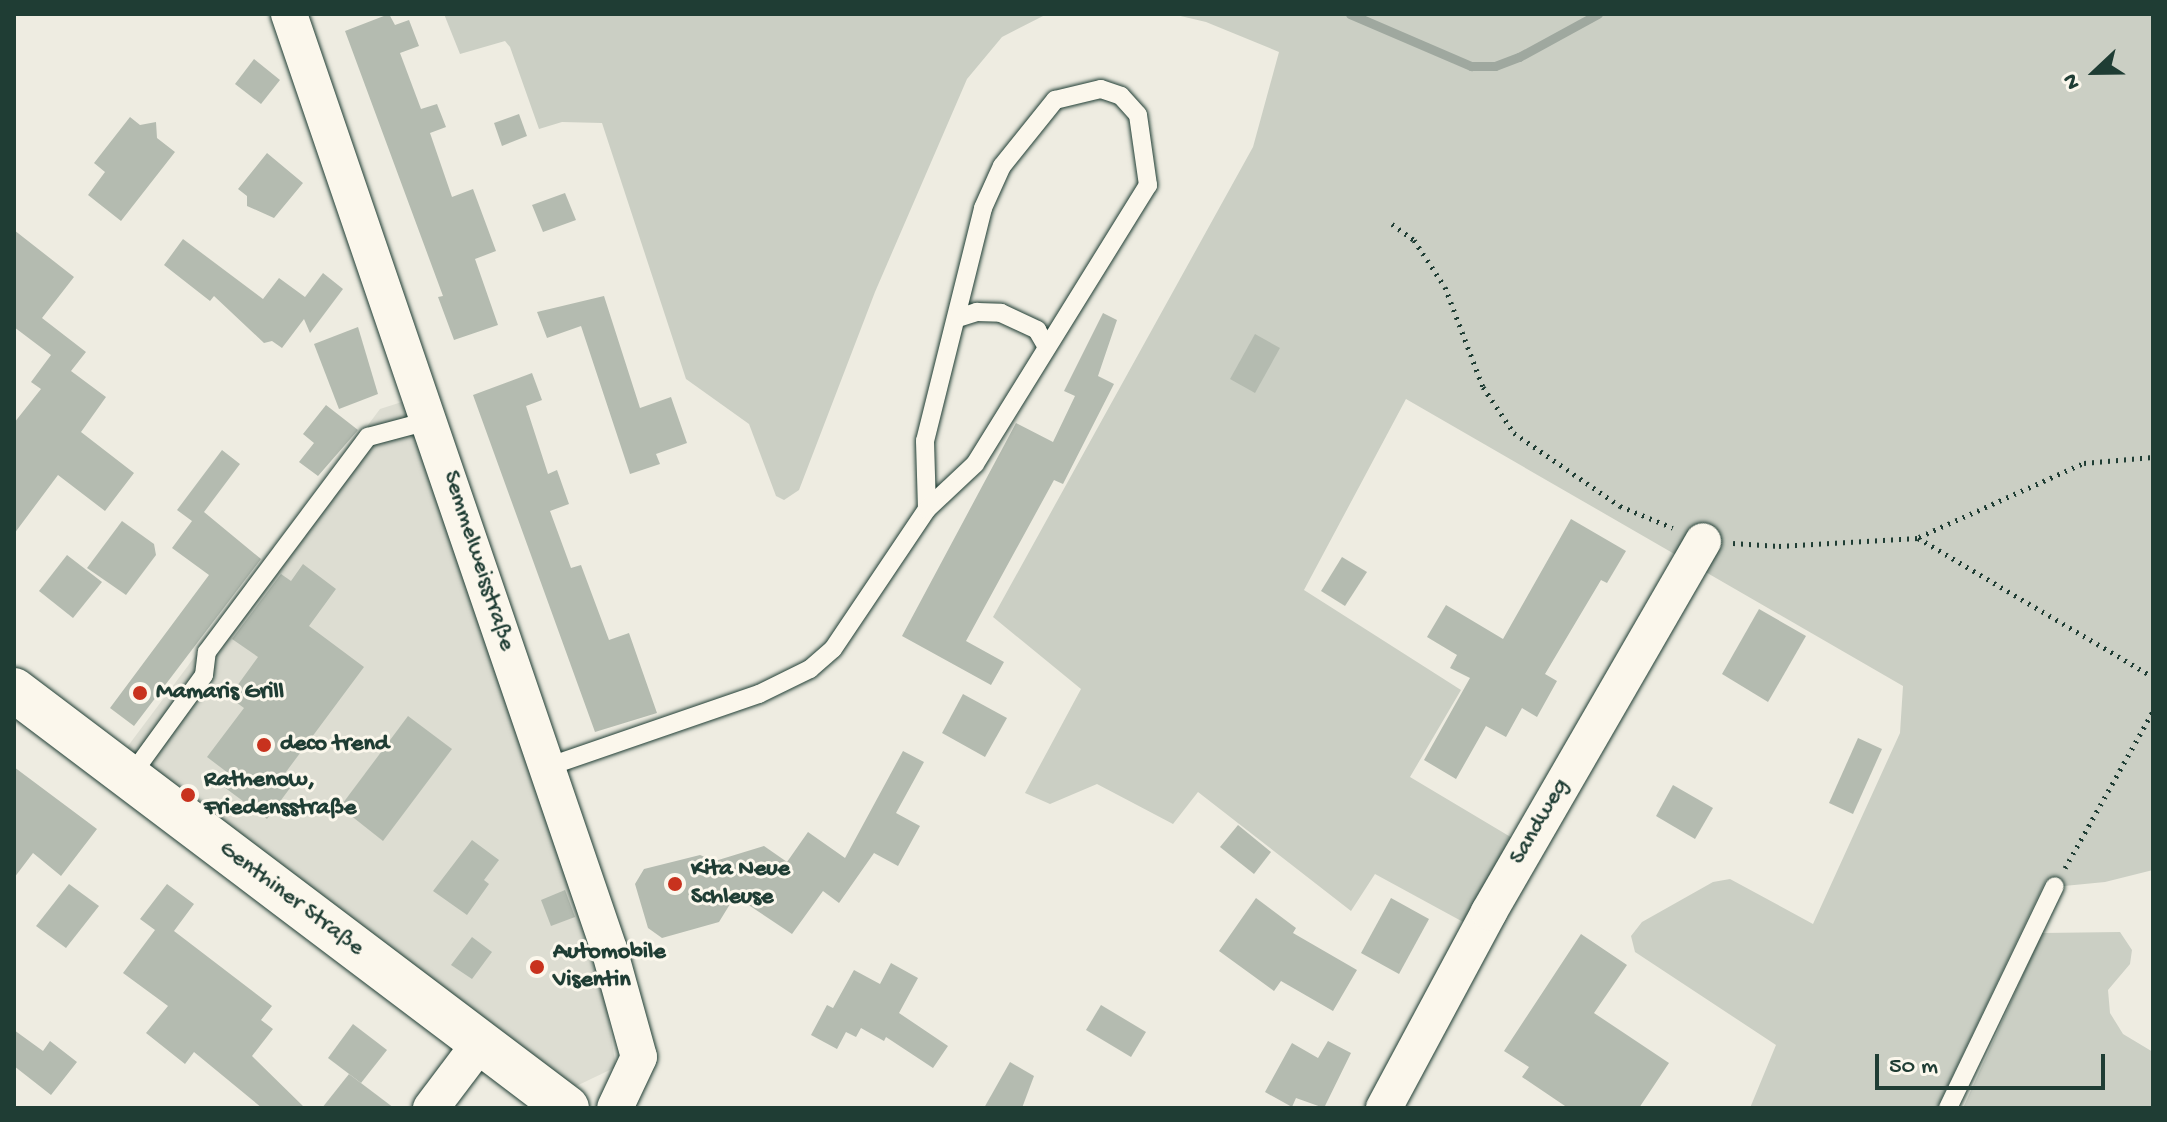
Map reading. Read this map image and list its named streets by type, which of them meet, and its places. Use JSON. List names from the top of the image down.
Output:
{
  "streets": {
    "main road": ["Genthiner Straße"],
    "street": ["Semmelweisstraße", "Sandweg"]
  },
  "places": [
    "Mamaris Grill",
    "deco trend",
    "Rathenow, Friedensstraße",
    "Kita Neue Schleuse",
    "Automobile Visentin"
  ],
  "scale_bar": "50 m",
  "north": "left"
}
